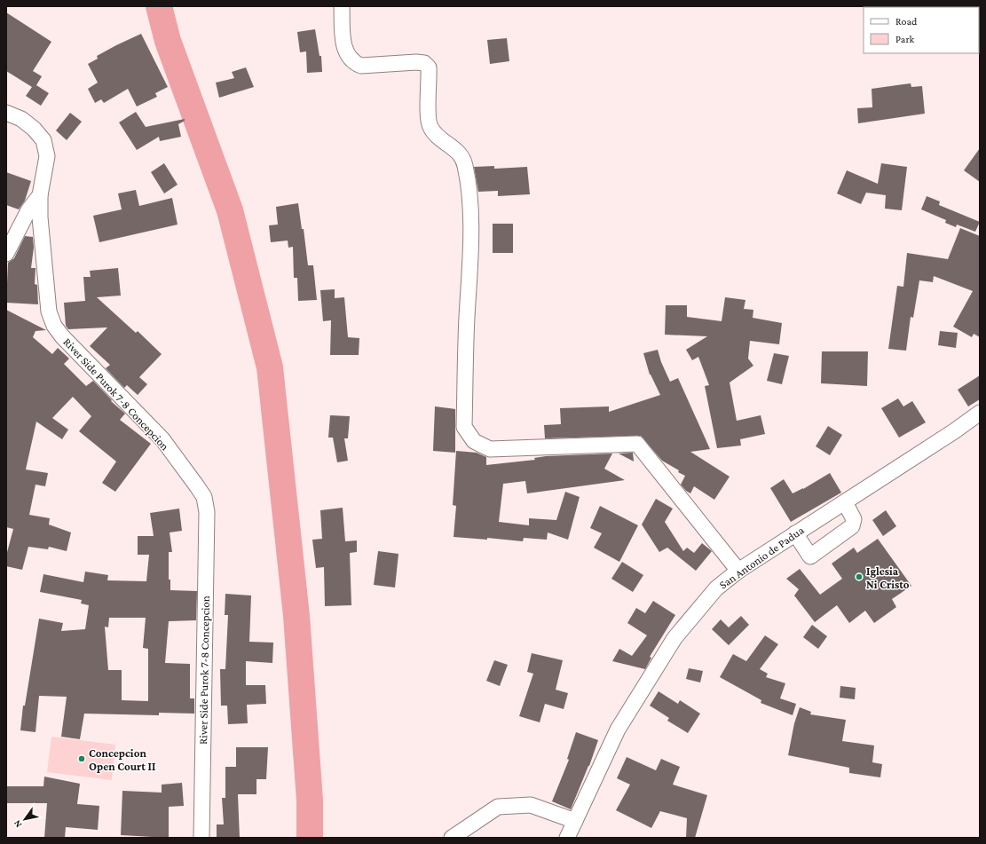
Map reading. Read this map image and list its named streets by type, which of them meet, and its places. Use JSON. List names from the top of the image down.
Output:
{
  "streets": {
    "street": ["River Side Purok 7-8 Concepcion", "San Antonio de Padua"]
  },
  "places": ["Iglesia Ni Cristo", "Concepcion Open Court II"],
  "legend": ["Road", "Park"],
  "north": "bottom left"
}
